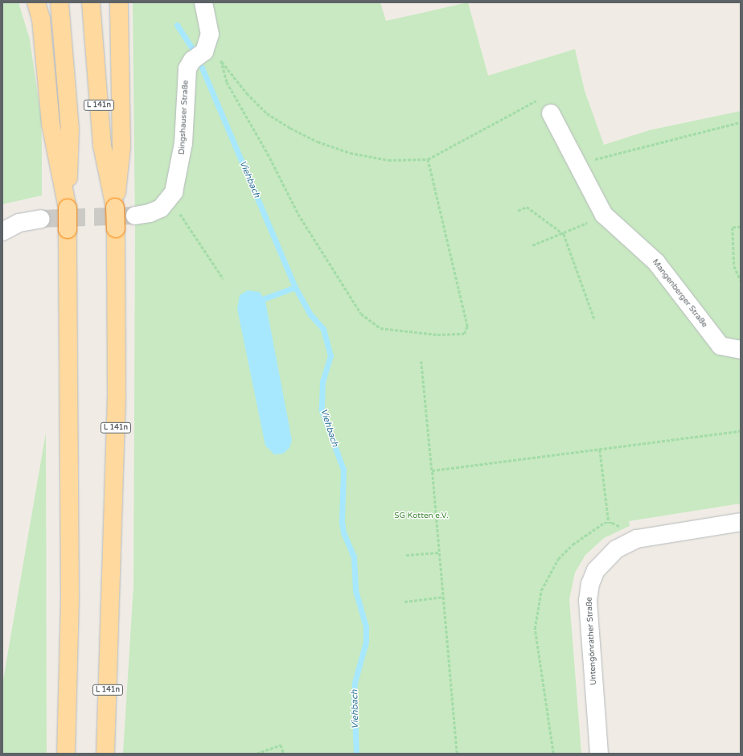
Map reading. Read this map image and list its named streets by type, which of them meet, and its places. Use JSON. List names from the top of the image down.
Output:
{
  "streets": {
    "highway": ["L 141n"],
    "street": ["Dingshauser Straße", "Mangenberger Straße", "Untengönrather Straße"]
  },
  "water": ["Viehbach"],
  "parks": ["SG Kotten e.V."]
}
